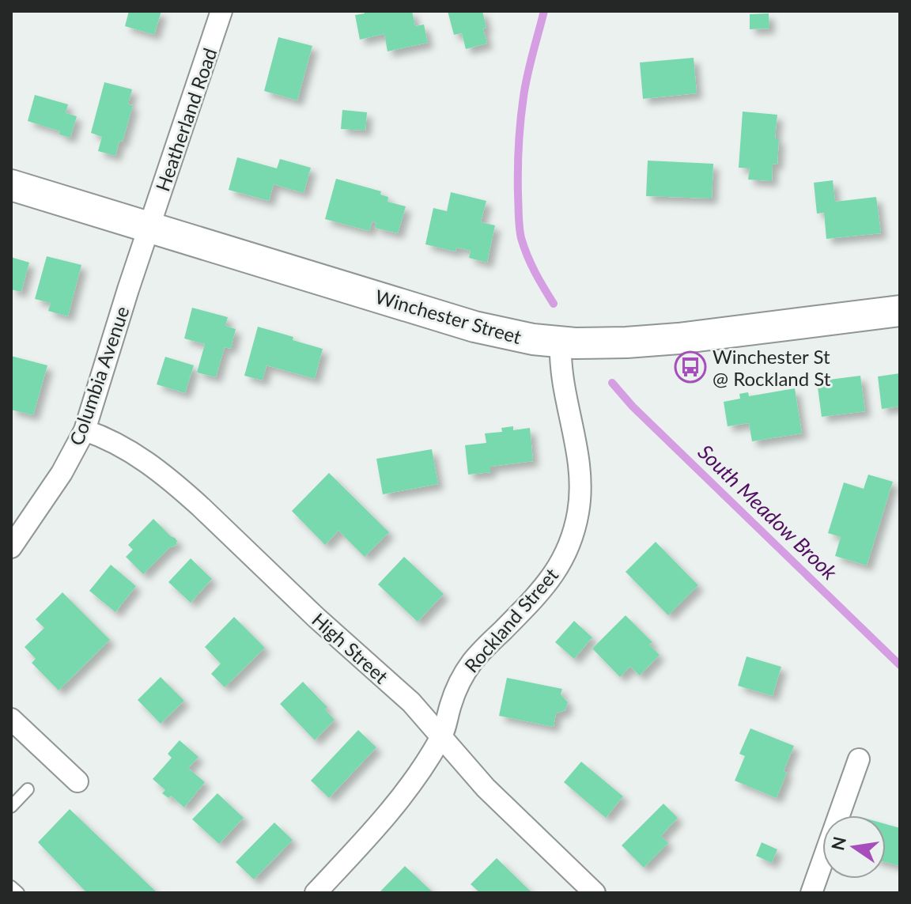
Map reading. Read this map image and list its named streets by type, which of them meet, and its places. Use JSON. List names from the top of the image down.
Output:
{
  "streets": {
    "street": [
      "Heatherland Road",
      "Winchester Street",
      "Columbia Avenue",
      "Rockland Street",
      "High Street"
    ]
  },
  "crossings": [
    ["Heatherland Road", "Winchester Street"],
    ["Heatherland Road", "Columbia Avenue"],
    ["Winchester Street", "Columbia Avenue"],
    ["Winchester Street", "Rockland Street"],
    ["Columbia Avenue", "High Street"],
    ["Rockland Street", "High Street"]
  ],
  "water": ["South Meadow Brook"],
  "places": {
    "bus stop": ["Winchester St @ Rockland St"]
  },
  "north": "left"
}
